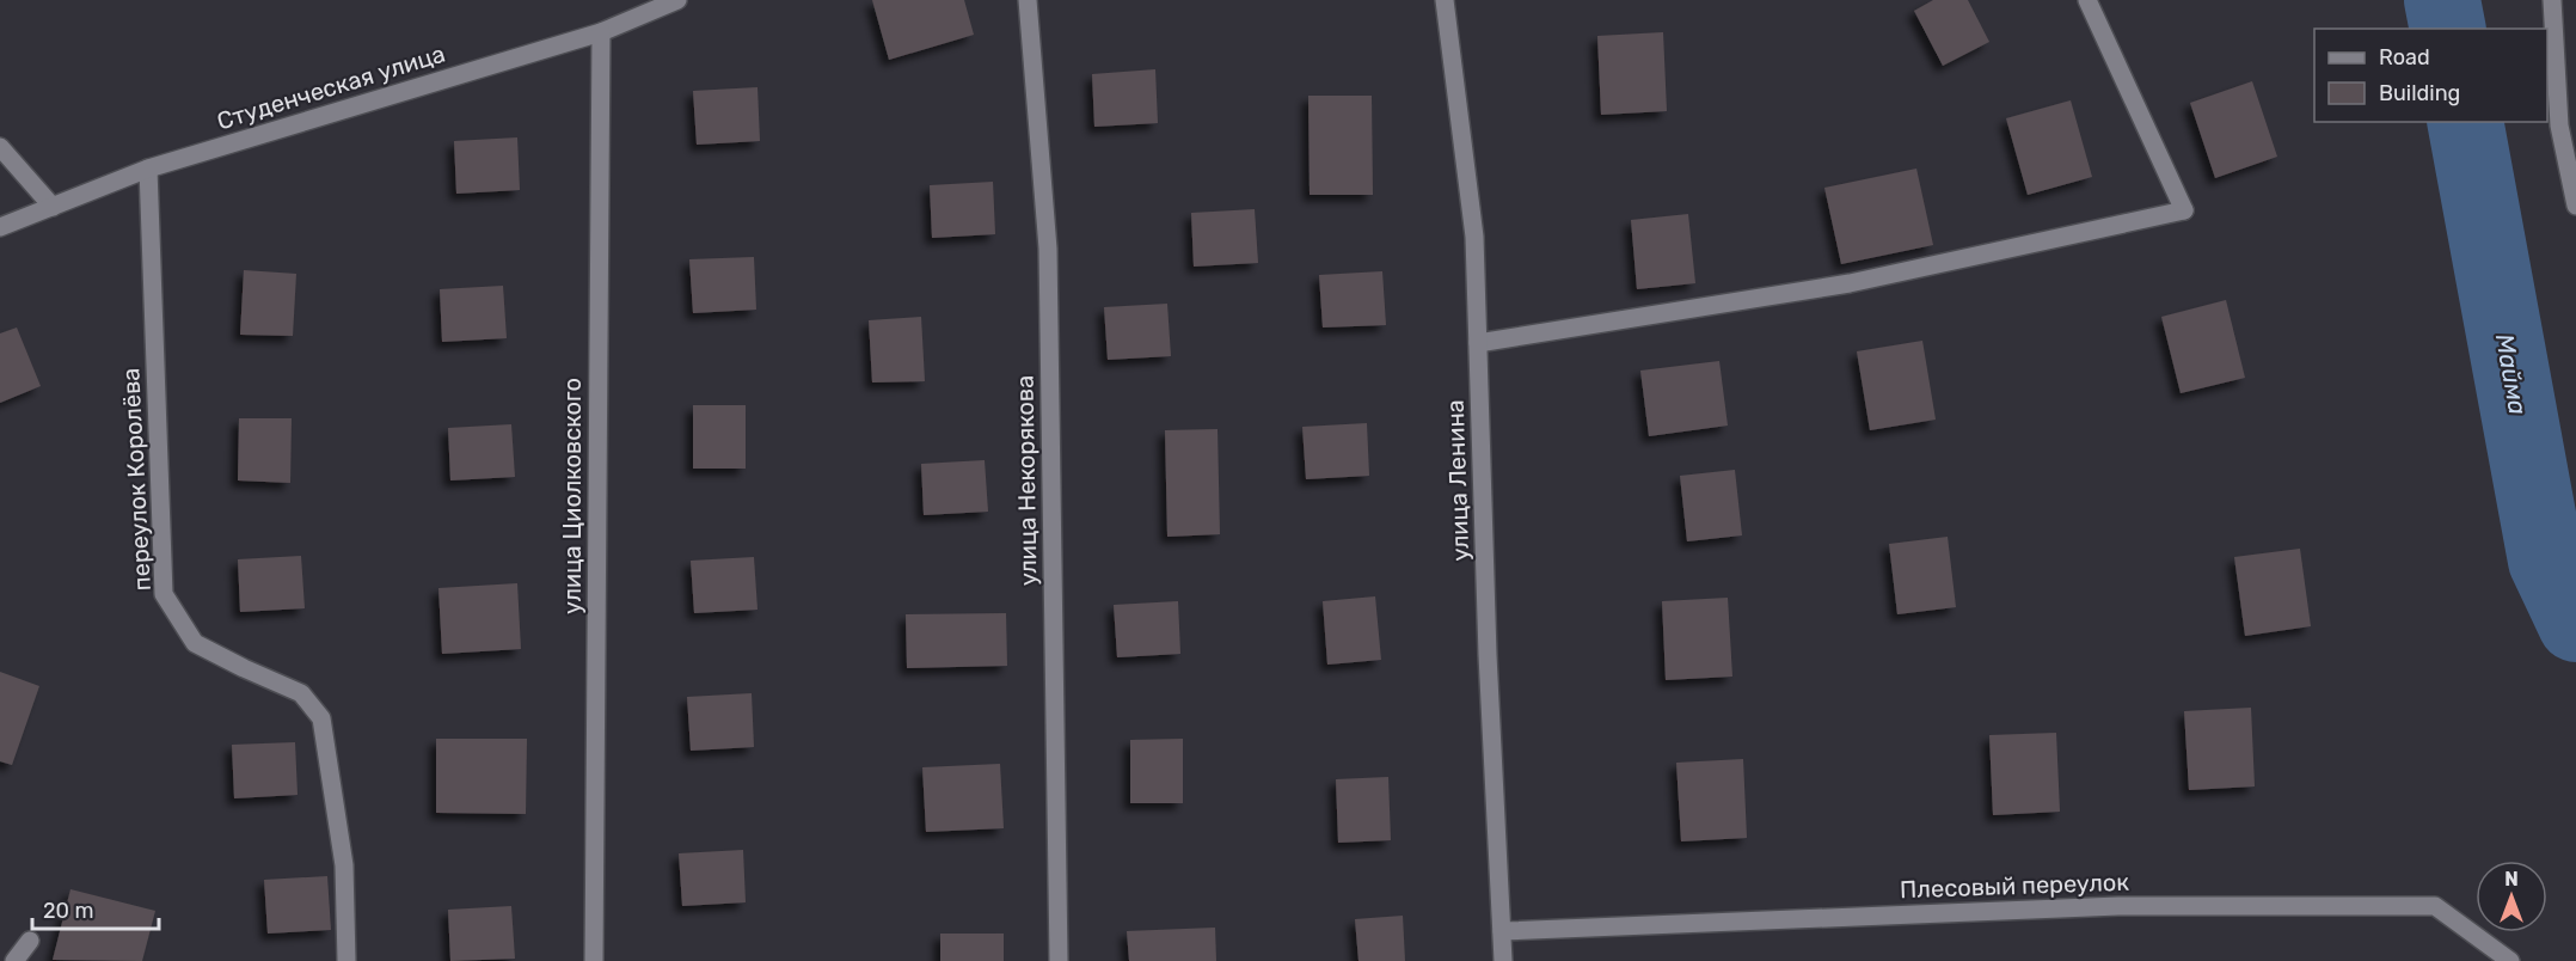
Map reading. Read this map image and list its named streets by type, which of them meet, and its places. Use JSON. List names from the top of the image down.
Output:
{
  "streets": {
    "street": [
      "Студенческая улица",
      "переулок Королёва",
      "улица Некорякова",
      "улица Ленина",
      "улица Циолковского",
      "Плесовый переулок"
    ]
  },
  "crossings": [
    ["Студенческая улица", "переулок Королёва"],
    ["Студенческая улица", "улица Циолковского"],
    ["улица Ленина", "Плесовый переулок"]
  ],
  "water": ["Майма"],
  "legend": ["Road", "Building"],
  "scale_bar": "20 m",
  "north": "top"
}
